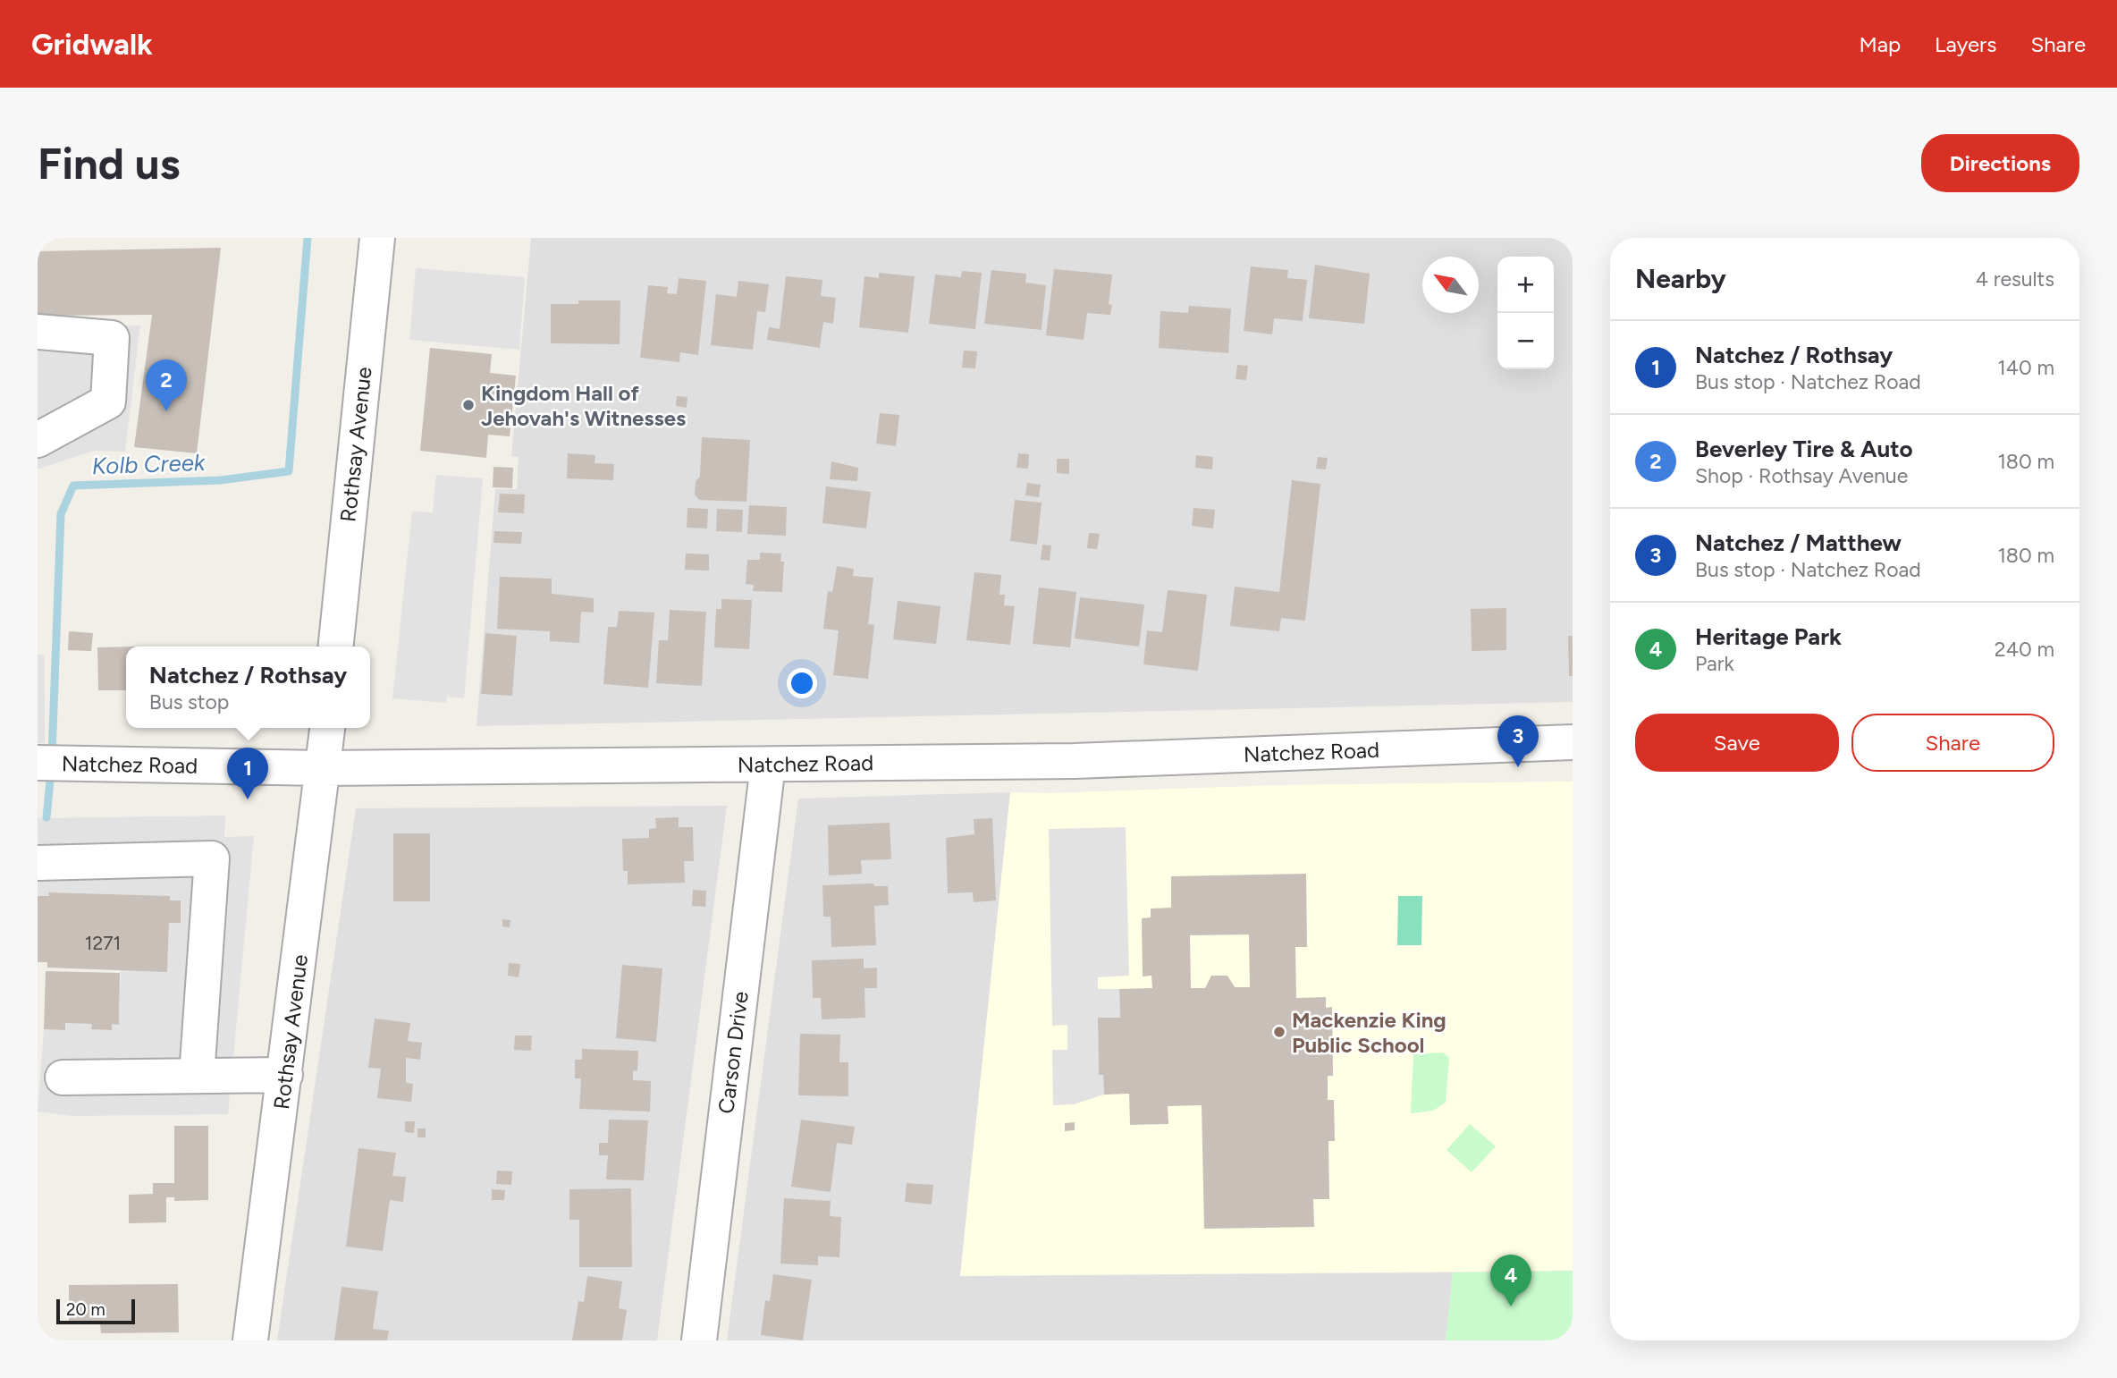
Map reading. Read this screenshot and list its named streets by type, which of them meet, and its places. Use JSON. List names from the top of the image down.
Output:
{
  "streets": {
    "street": ["Rothsay Avenue", "Natchez Road", "Carson Drive"]
  },
  "crossings": [
    ["Rothsay Avenue", "Natchez Road"],
    ["Natchez Road", "Carson Drive"]
  ],
  "water": ["Kolb Creek"],
  "places": ["Kingdom Hall of Jehovah's Witnesses", "Mackenzie King Public School"],
  "house_numbers": ["1271"],
  "scale_bar": "20 m",
  "north": "top left",
  "page": {
    "header": "Gridwalk",
    "nav": ["Map", "Layers", "Share"],
    "buttons": [
      "Directions",
      ["Save", "Share"]
    ],
    "title": "Find us",
    "heading": ["Nearby", "4 results"],
    "map_buttons": ["+", "−"],
    "list": [
      {
        "mark": "1",
        "name": "Natchez / Rothsay",
        "note": "Bus stop · Natchez Road",
        "value": "140 m"
      },
      {
        "mark": "2",
        "name": "Beverley Tire & Auto",
        "note": "Shop · Rothsay Avenue",
        "value": "180 m"
      },
      {
        "mark": "3",
        "name": "Natchez / Matthew",
        "note": "Bus stop · Natchez Road",
        "value": "180 m"
      },
      {
        "mark": "4",
        "name": "Heritage Park",
        "note": "Park",
        "value": "240 m"
      }
    ],
    "pins": [
      "2",
      "3",
      "1",
      "4"
    ],
    "popup": ["Natchez / Rothsay", "Bus stop"],
    "scale": "20 m"
  }
}
